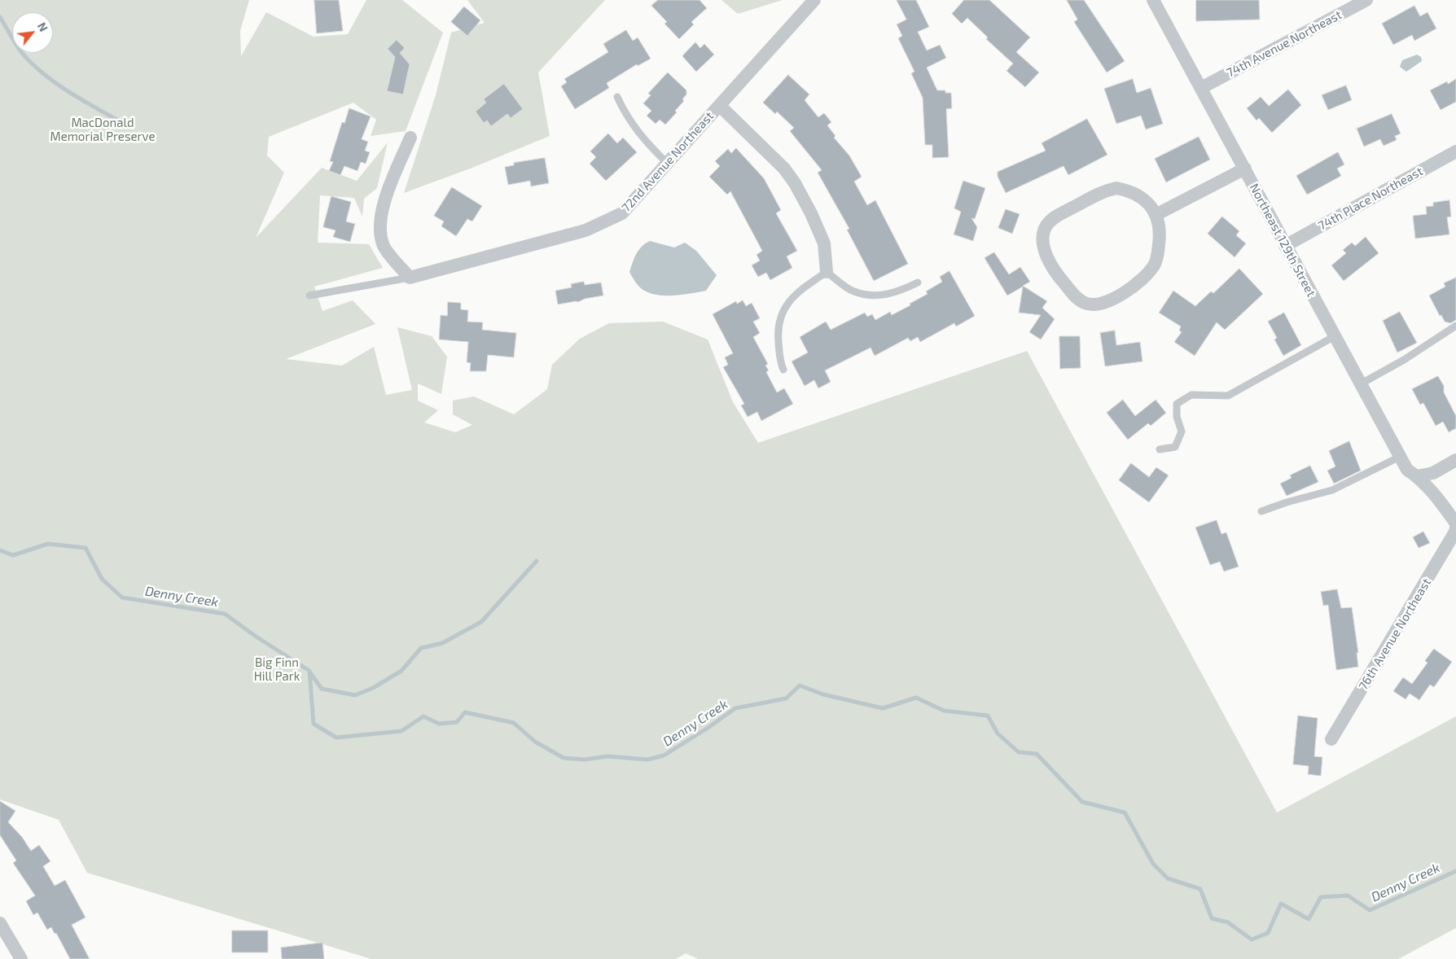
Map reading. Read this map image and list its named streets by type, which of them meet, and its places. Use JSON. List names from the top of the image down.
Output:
{
  "streets": {
    "street": [
      "74th Avenue Northeast",
      "72nd Avenue Northeast",
      "74th Place Northeast",
      "Northeast 129th Street",
      "76th Avenue Northeast"
    ]
  },
  "crossings": [
    ["74th Avenue Northeast", "Northeast 129th Street"],
    ["74th Place Northeast", "Northeast 129th Street"]
  ],
  "water": ["Denny Creek"],
  "parks": ["MacDonald Memorial Preserve", "Big Finn Hill Park"],
  "north": "top right"
}
